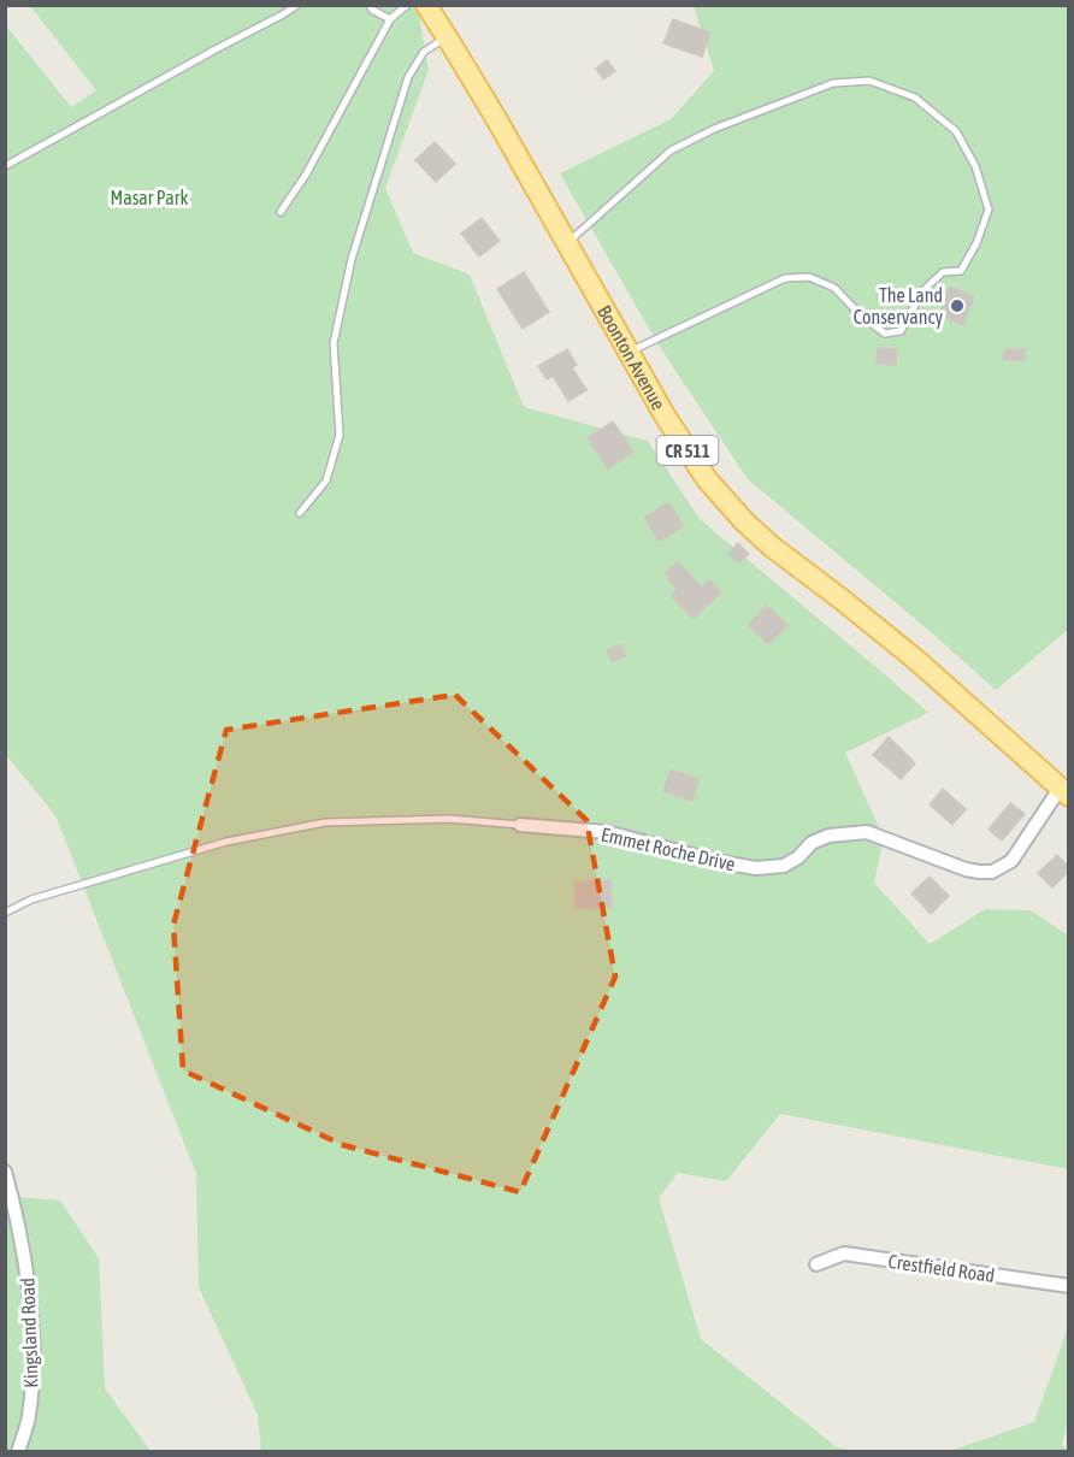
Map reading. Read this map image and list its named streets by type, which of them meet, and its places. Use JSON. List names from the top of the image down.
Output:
{
  "streets": {
    "main road": ["Boonton Avenue", "CR 511"],
    "street": ["Emmet Roche Drive", "Crestfield Road", "Kingsland Road"]
  },
  "crossings": [
    ["Boonton Avenue", "Emmet Roche Drive"]
  ],
  "parks": ["Masar Park"],
  "places": ["The Land Conservancy"]
}
